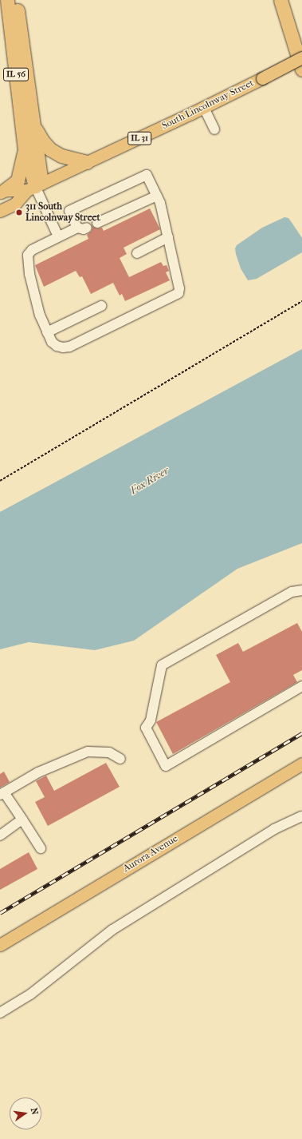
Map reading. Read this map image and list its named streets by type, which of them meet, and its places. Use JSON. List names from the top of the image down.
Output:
{
  "streets": {
    "highway": ["IL 56"],
    "main road": ["South Lincolnway Street", "IL 31", "Aurora Avenue"]
  },
  "crossings": [
    ["IL 56", "South Lincolnway Street"]
  ],
  "water": ["Fox River"],
  "places": ["311 South Lincolnway Street"],
  "north": "right"
}
